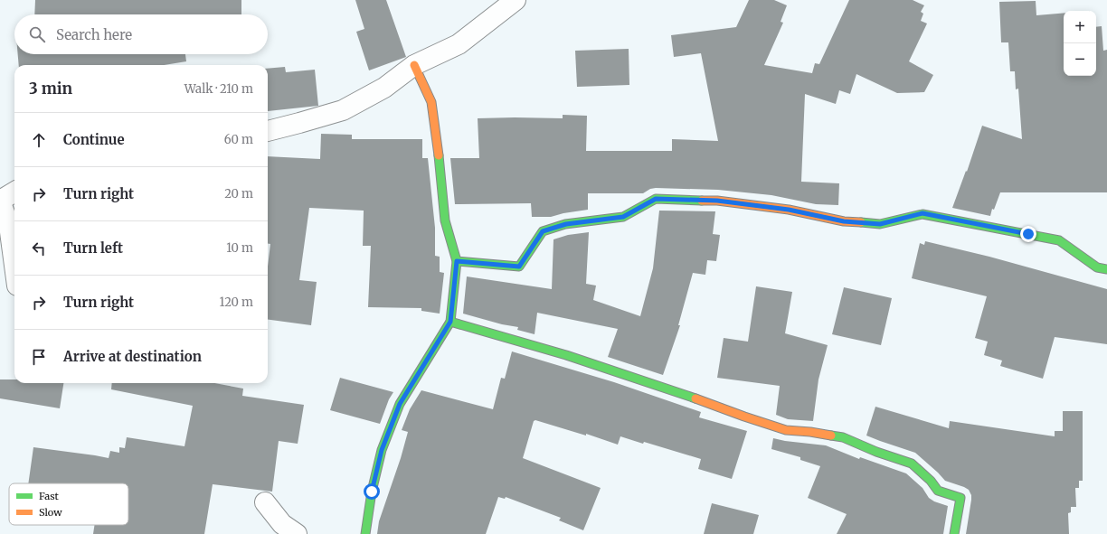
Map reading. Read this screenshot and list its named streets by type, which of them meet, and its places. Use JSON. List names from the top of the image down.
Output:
{
  "legend": ["Fast", "Slow"],
  "page": {
    "map_buttons": ["+", "−"],
    "search": "Search here",
    "heading": ["3 min", "Walk · 210 m"],
    "list": [
      ["Continue", "60 m"],
      ["Turn right", "20 m"],
      ["Turn left", "10 m"],
      ["Turn right", "120 m"],
      "Arrive at destination"
    ]
  }
}
